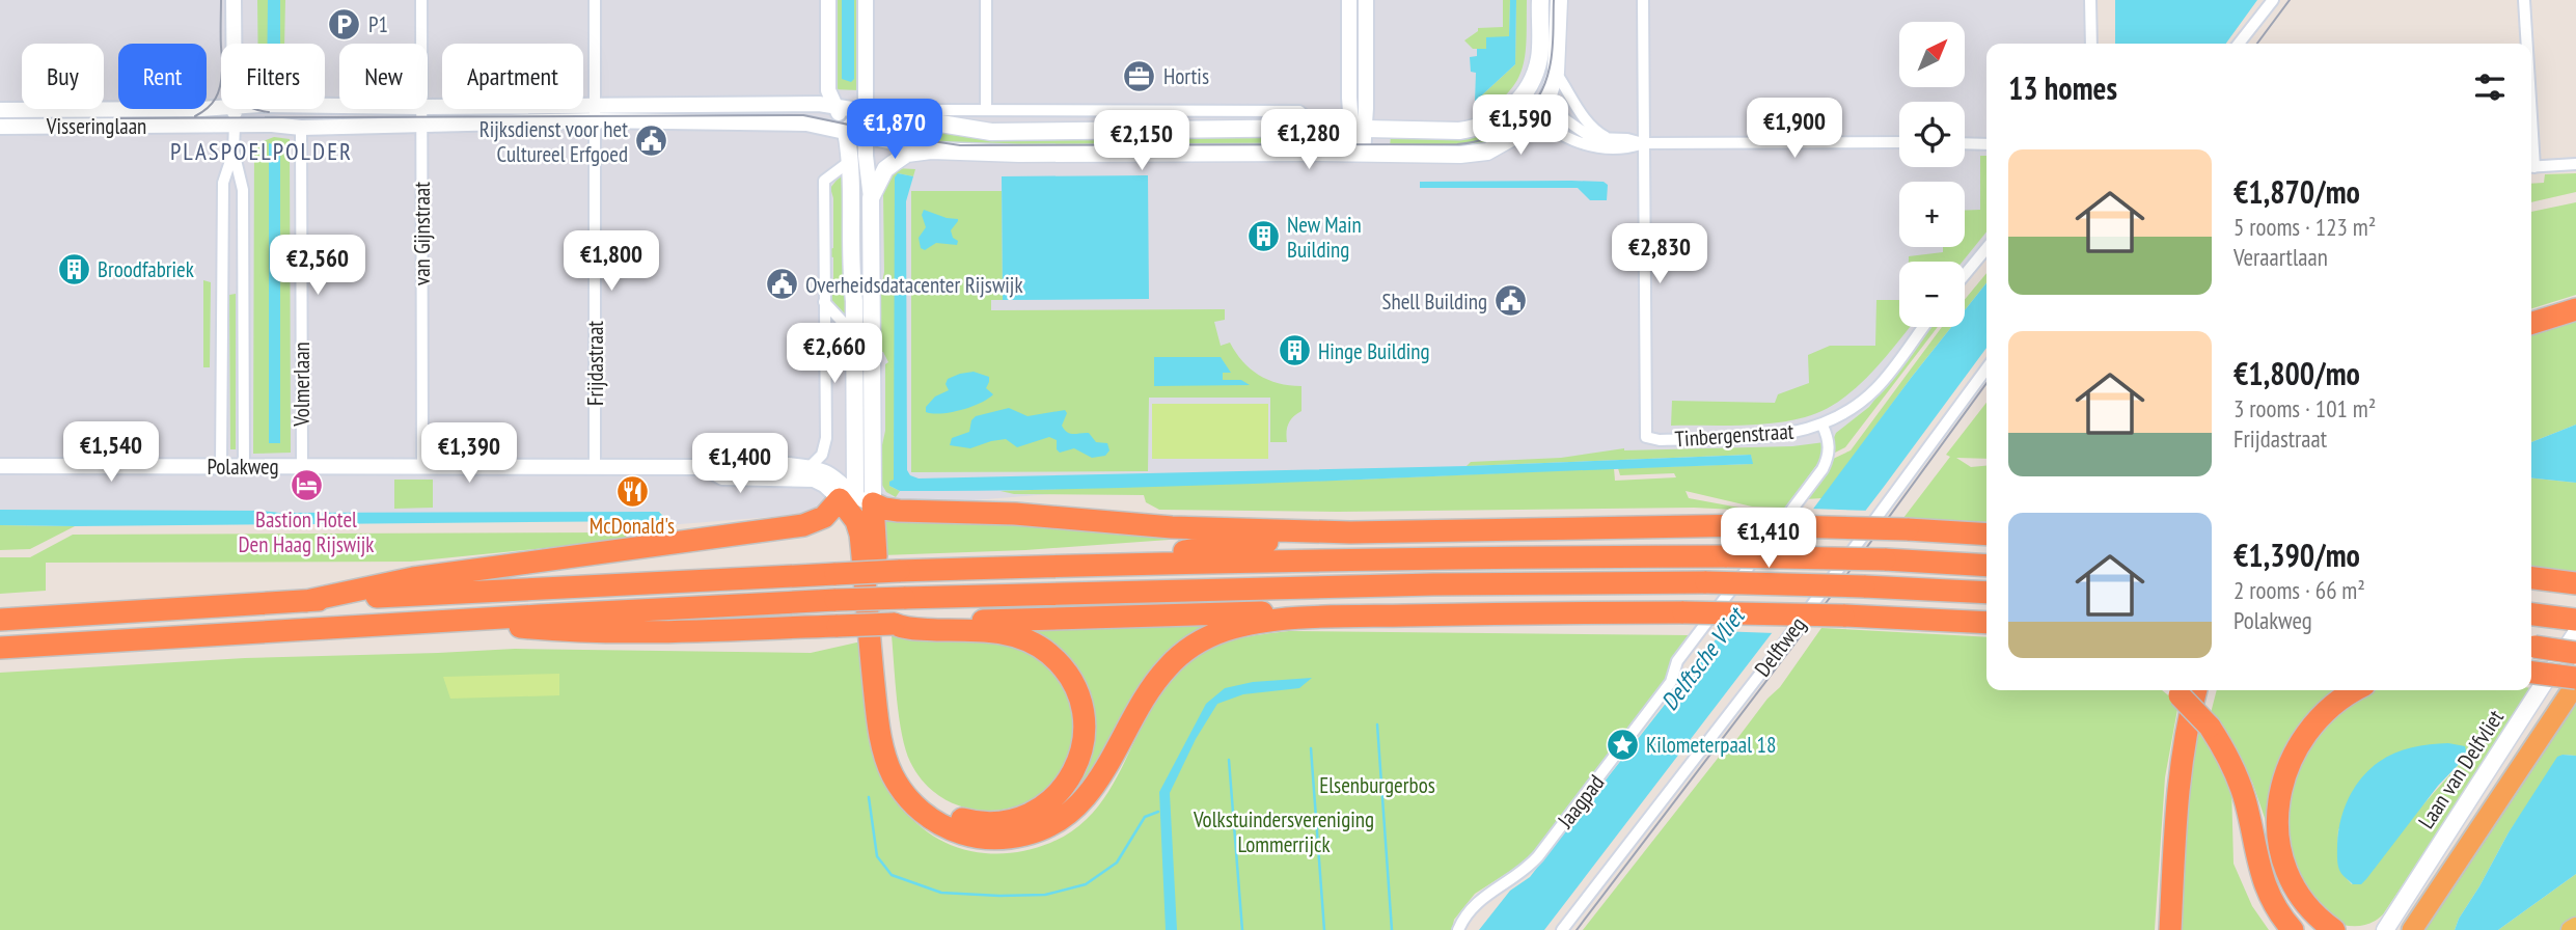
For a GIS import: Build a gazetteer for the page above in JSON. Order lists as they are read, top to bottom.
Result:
{
  "streets": {
    "main road": ["Laan van Delfvliet"],
    "street": [
      "Visseringlaan",
      "van Gijnstraat",
      "Frijdastraat",
      "Volmerlaan",
      "Tinbergenstraat",
      "Polakweg",
      "Delftweg",
      "Jaagpad"
    ]
  },
  "crossings": [
    ["Visseringlaan", "van Gijnstraat"],
    ["Visseringlaan", "Frijdastraat"],
    ["Visseringlaan", "Volmerlaan"],
    ["van Gijnstraat", "Polakweg"],
    ["Frijdastraat", "Polakweg"],
    ["Volmerlaan", "Polakweg"],
    ["Tinbergenstraat", "Jaagpad"]
  ],
  "districts": ["PLASPOELPOLDER"],
  "water": ["Delftsche Vliet"],
  "parks": ["Elsenburgerbos", "Volkstuindersvereniging Lommerrijck"],
  "places": {
    "parking": ["P1"],
    "office": ["Hortis"],
    "public building": ["Rijksdienst voor het Cultureel Erfgoed", "Overheidsdatacenter Rijswijk", "Shell Building"],
    "building": ["New Main Building", "Broodfabriek", "Hinge Building"],
    "hotel": ["Bastion Hotel Den Haag Rijswijk"],
    "restaurant": ["McDonald's"],
    "place": ["Kilometerpaal 18"]
  },
  "north": "top right",
  "page": {
    "map_buttons": ["+", "−"],
    "chip": [
      "Buy",
      "Rent",
      "Filters",
      "New",
      "Apartment"
    ],
    "heading": "13 homes",
    "price": [
      "€1,590",
      "€1,900",
      "€1,870",
      "€1,280",
      "€2,150",
      "€2,830",
      "€1,800",
      "€2,560",
      "€2,660",
      "€1,540",
      "€1,390",
      "€1,400",
      "€1,410"
    ],
    "list": [
      {
        "name": "€1,870/mo",
        "note": "5 rooms · 123 m² · Veraartlaan"
      },
      {
        "name": "€1,800/mo",
        "note": "3 rooms · 101 m² · Frijdastraat"
      },
      {
        "name": "€1,390/mo",
        "note": "2 rooms · 66 m² · Polakweg"
      }
    ]
  }
}
